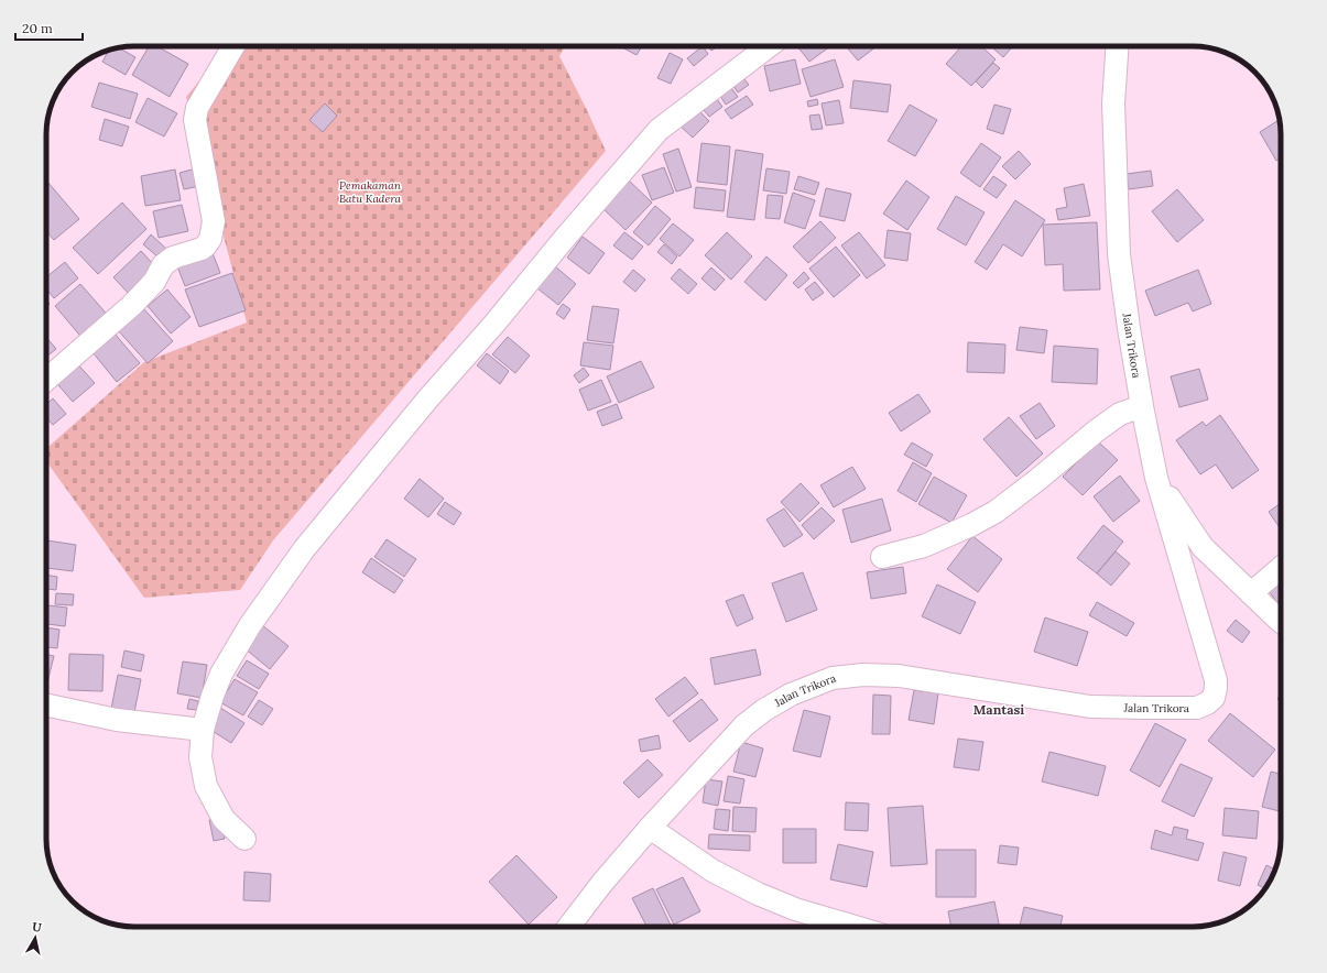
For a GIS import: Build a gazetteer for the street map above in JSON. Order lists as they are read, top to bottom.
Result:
{
  "streets": {
    "street": ["Jalan Trikora"]
  },
  "districts": ["Mantasi"],
  "parks": ["Pemakaman Batu Kadera"],
  "scale_bar": "20 m",
  "north": "top"
}
